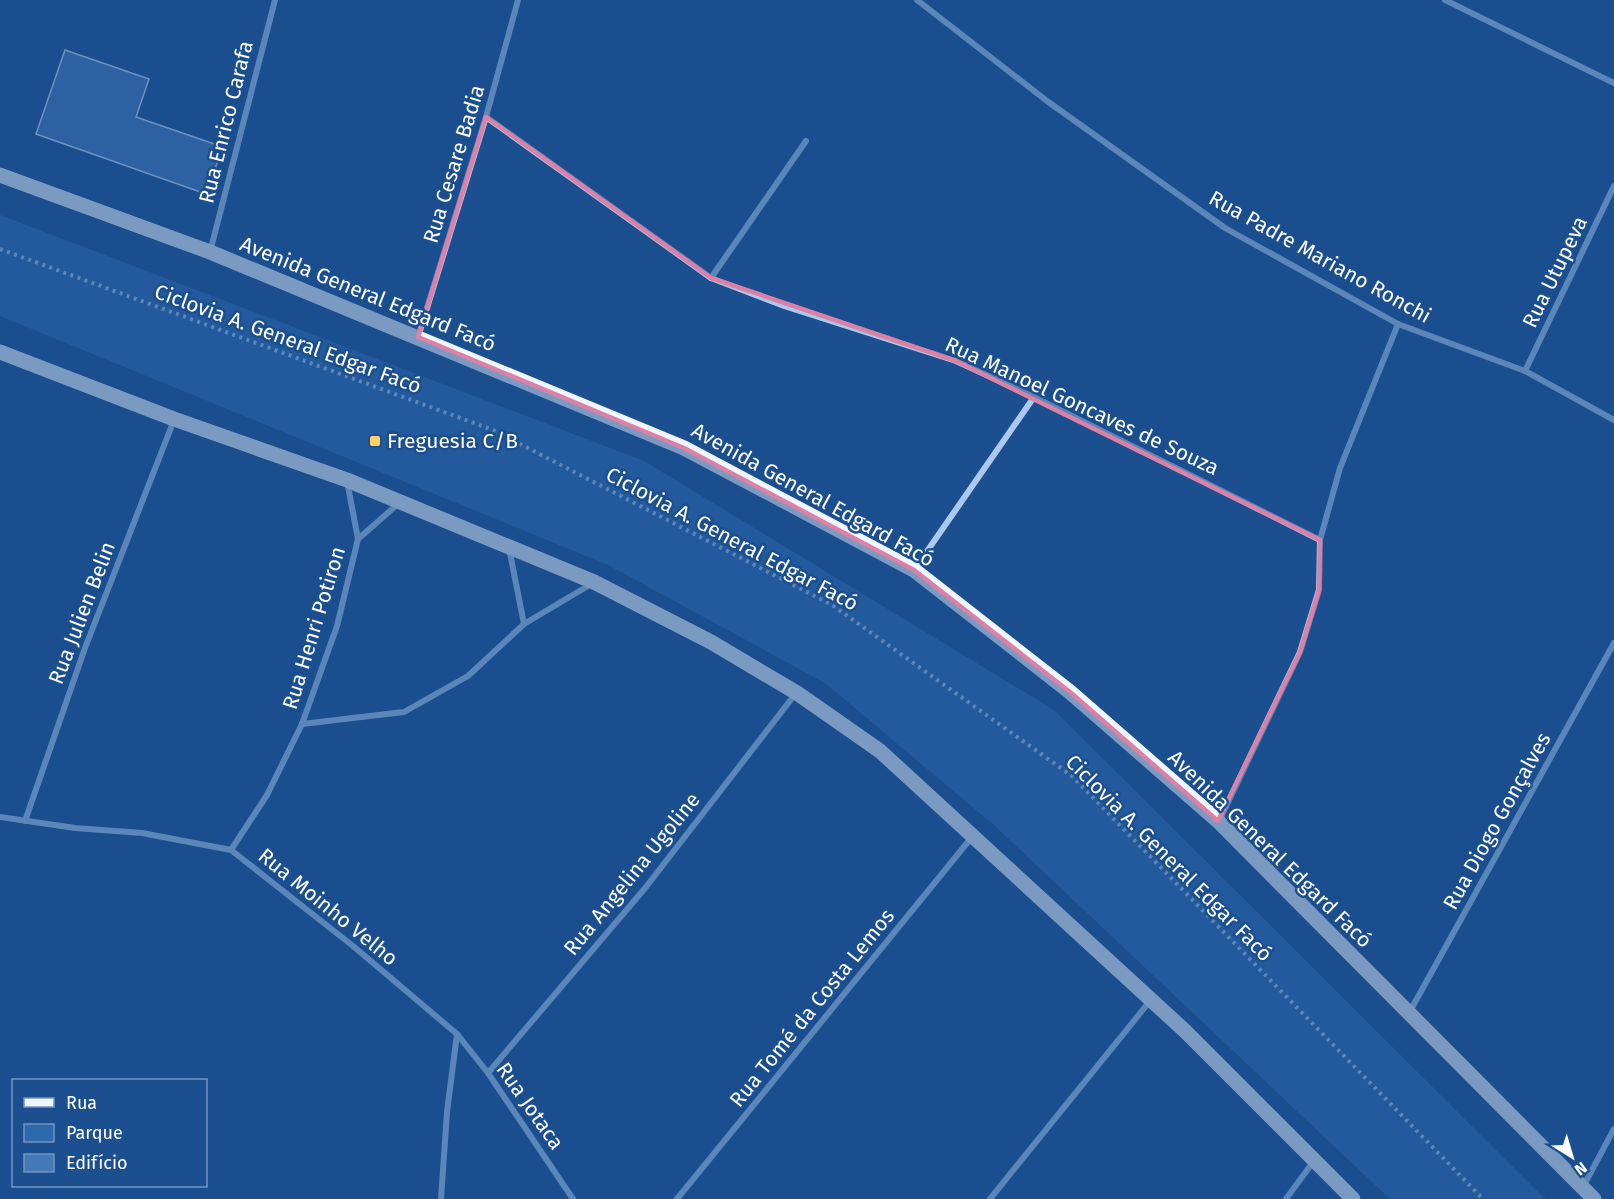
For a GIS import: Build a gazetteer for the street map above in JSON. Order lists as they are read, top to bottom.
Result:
{
  "streets": {
    "main road": ["Avenida General Edgard Facó"],
    "street": [
      "Rua Enrico Carafa",
      "Rua Cesare Badia",
      "Rua Padre Mariano Ronchi",
      "Rua Utupeva",
      "Rua Manoel Goncaves de Souza",
      "Rua Julien Belin",
      "Rua Henri Potiron",
      "Rua Diogo Gonçalves",
      "Rua Angelina Ugoline",
      "Rua Moinho Velho",
      "Rua Tomé da Costa Lemos",
      "Rua Jotaca"
    ],
    "path": ["Ciclovia A. General Edgar Facó"]
  },
  "crossings": [
    ["Rua Enrico Carafa", "Avenida General Edgard Facó"],
    ["Rua Cesare Badia", "Avenida General Edgard Facó"],
    ["Rua Cesare Badia", "Rua Manoel Goncaves de Souza"],
    ["Rua Padre Mariano Ronchi", "Rua Utupeva"],
    ["Avenida General Edgard Facó", "Rua Diogo Gonçalves"],
    ["Rua Julien Belin", "Rua Moinho Velho"],
    ["Rua Henri Potiron", "Rua Moinho Velho"],
    ["Rua Angelina Ugoline", "Rua Jotaca"],
    ["Rua Moinho Velho", "Rua Jotaca"]
  ],
  "places": {
    "transit": ["Freguesia C/B"]
  },
  "legend": ["Rua", "Parque", "Edifício"],
  "north": "bottom right"
}
